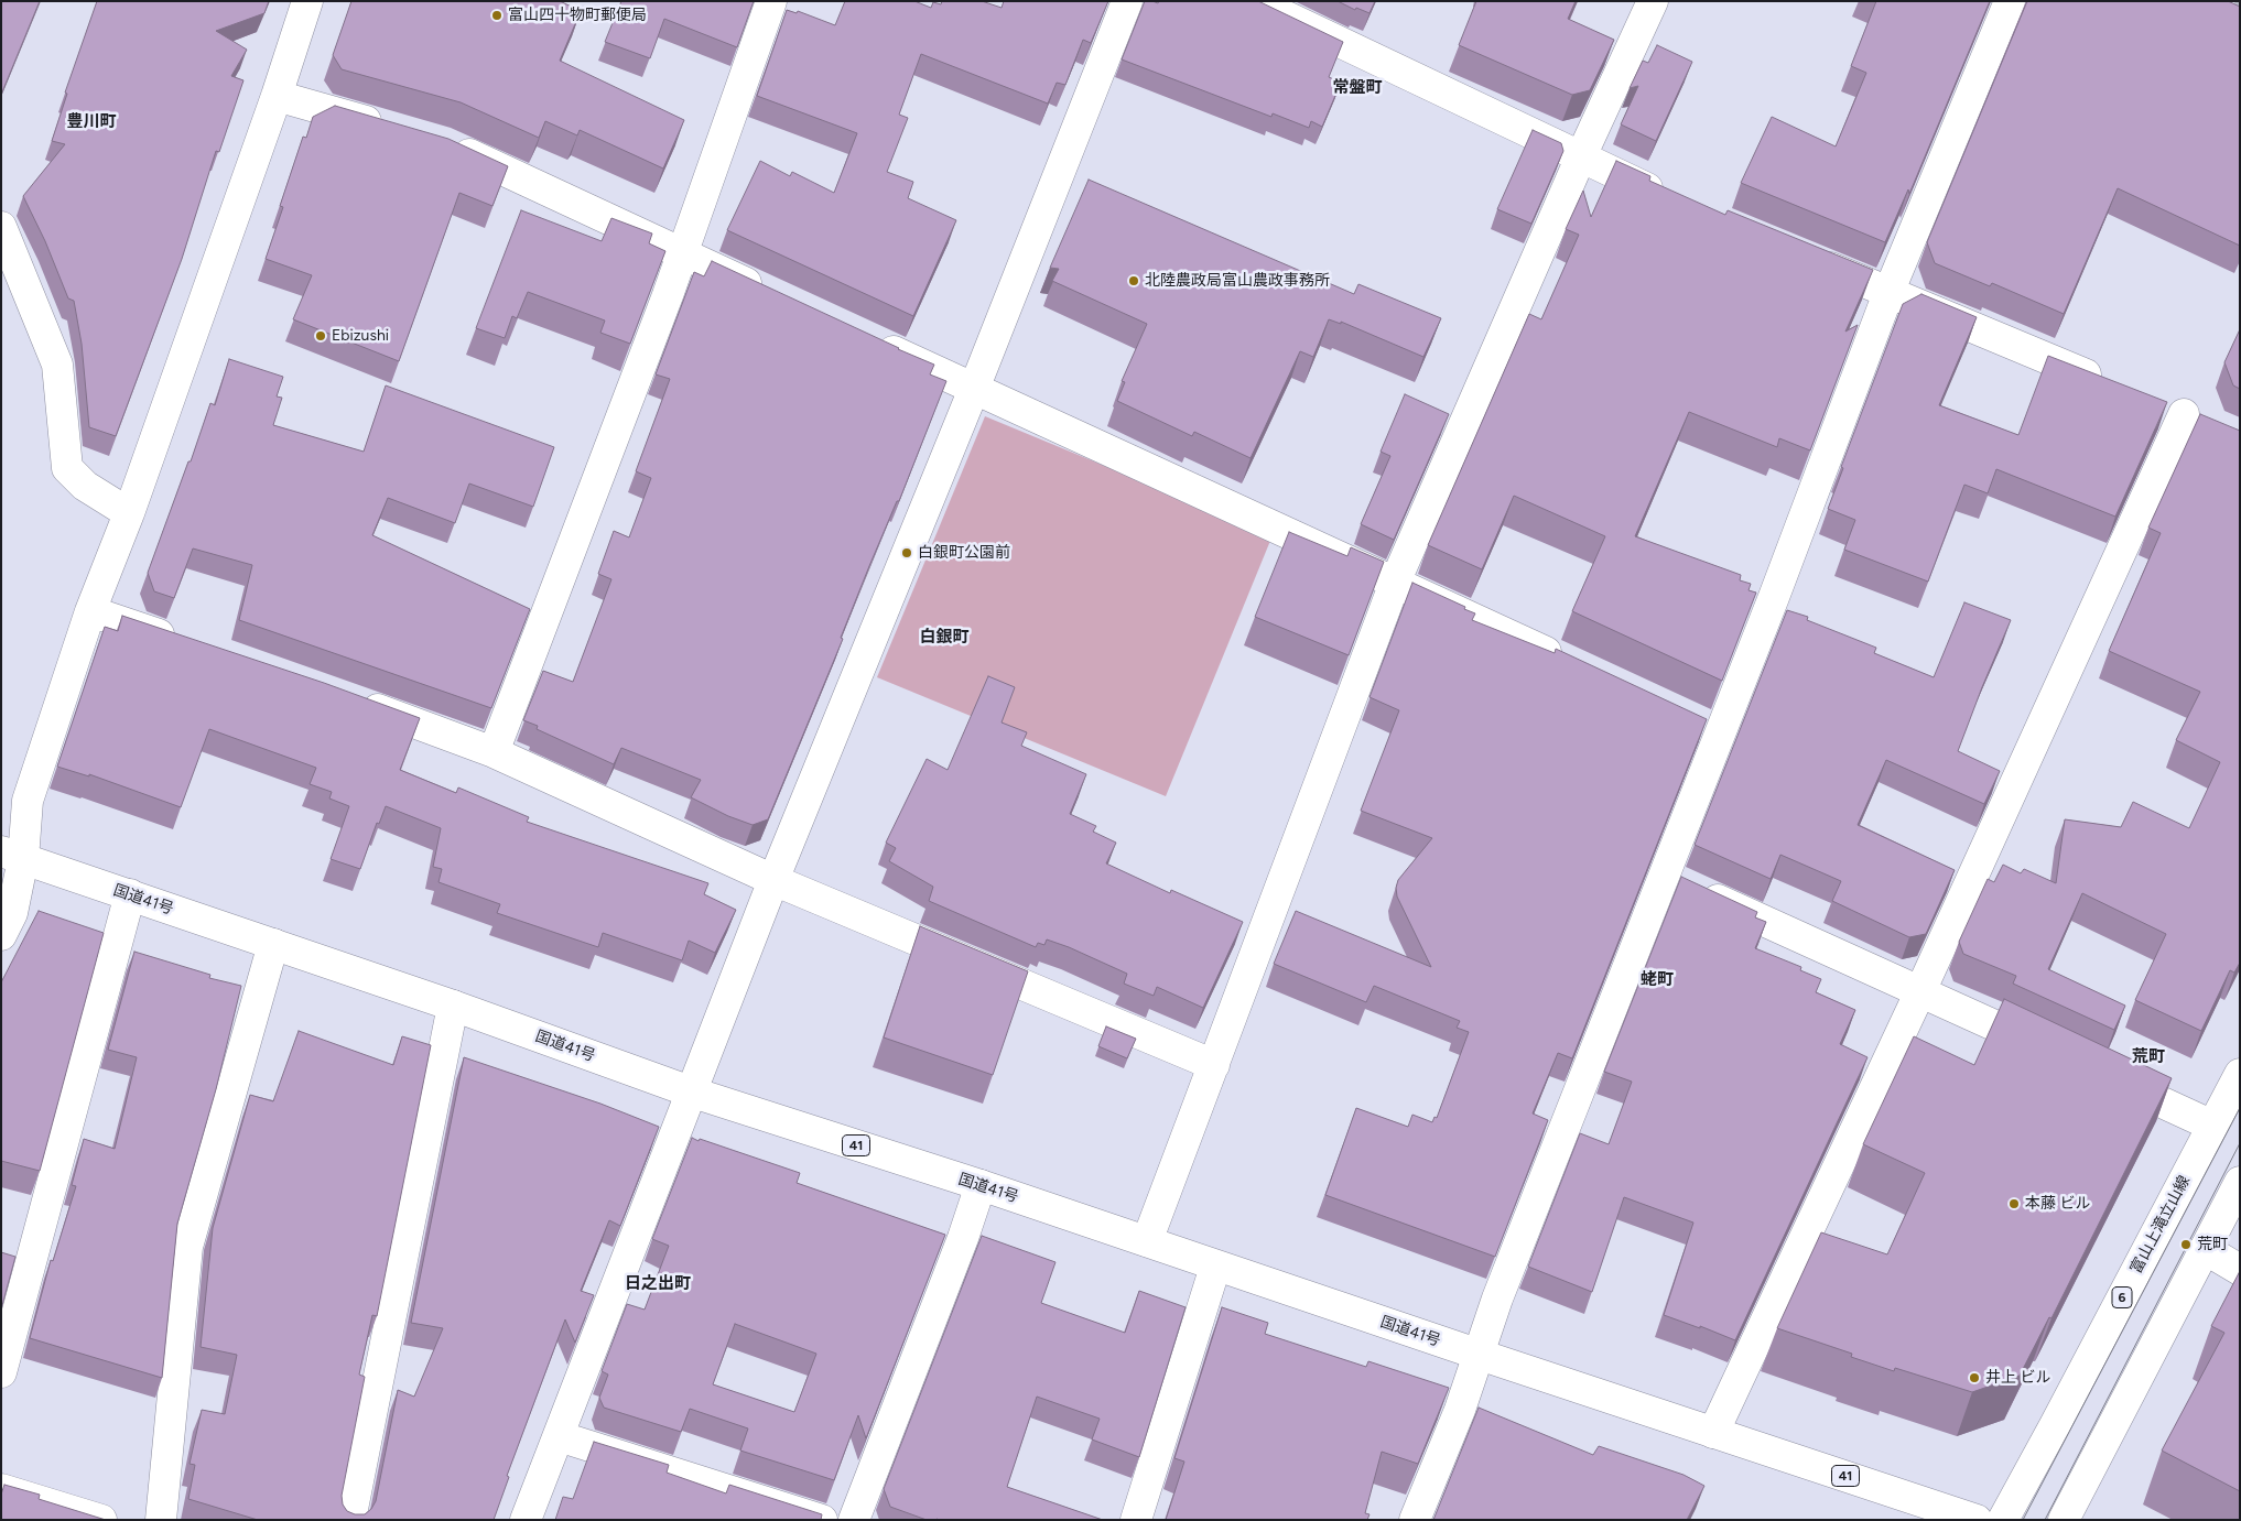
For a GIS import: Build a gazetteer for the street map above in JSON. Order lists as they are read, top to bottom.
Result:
{
  "streets": {
    "main road": [
      "国道41号",
      "41",
      "富山上滝立山線",
      "6"
    ]
  },
  "districts": [
    "常盤町",
    "豊川町",
    "白銀町",
    "蛯町",
    "荒町",
    "日之出町"
  ],
  "places": [
    "富山四十物町郵便局",
    "北陸農政局富山農政事務所",
    "Ebizushi",
    "白銀町公園前",
    "本藤 ビル",
    "荒町",
    "井上 ビル"
  ]
}
